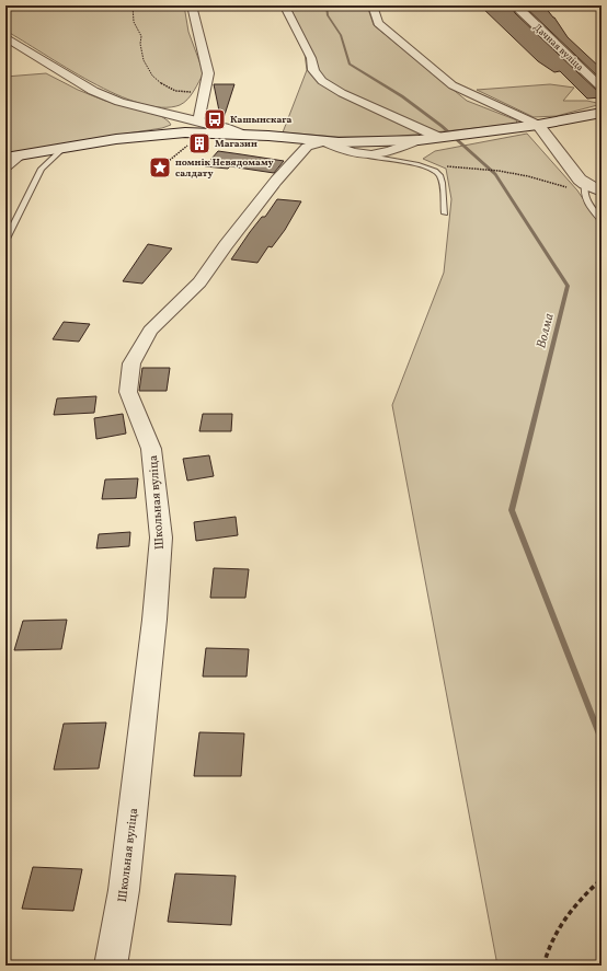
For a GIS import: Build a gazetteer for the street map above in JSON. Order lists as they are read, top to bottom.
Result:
{
  "streets": {
    "street": ["Дачная вуліца", "Школьная вуліца"]
  },
  "water": ["Волма"],
  "places": {
    "bus stop": ["Кашынскага"],
    "building": ["Магазин"],
    "place": ["помнік Невядомаму салдату"]
  }
}
